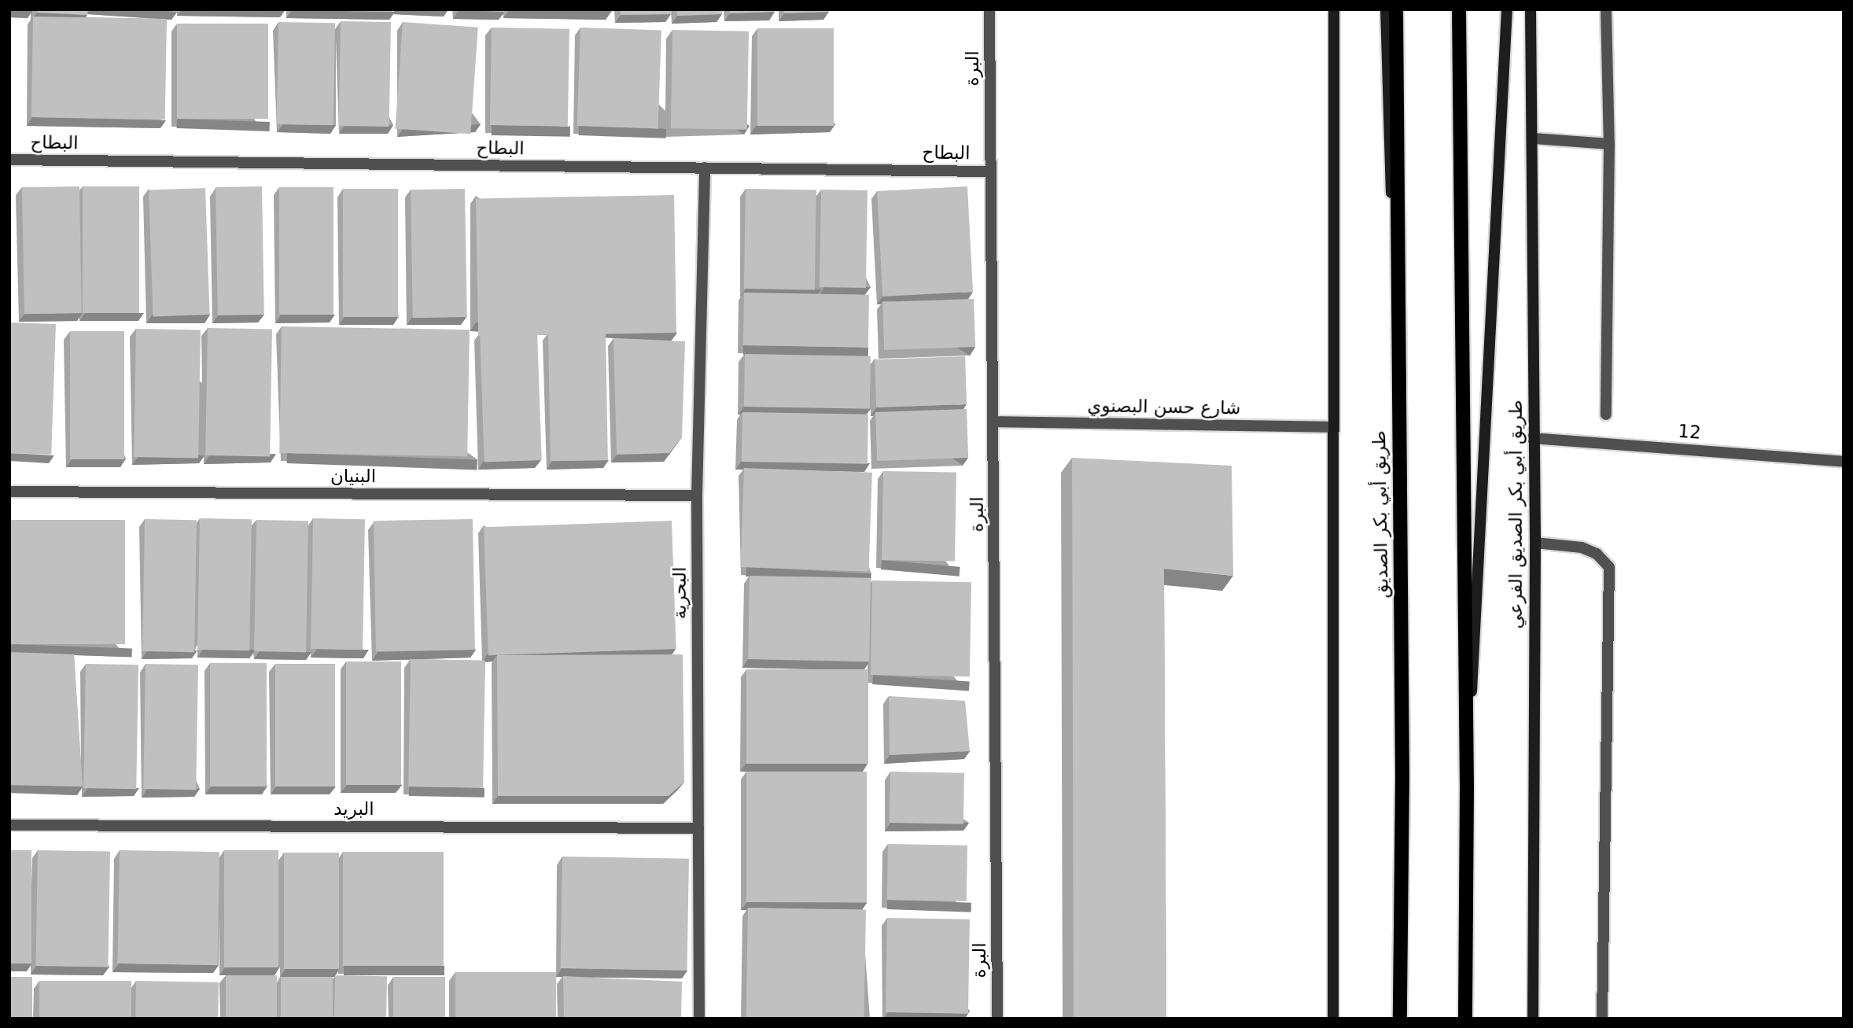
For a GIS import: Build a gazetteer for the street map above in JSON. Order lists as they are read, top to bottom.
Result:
{
  "streets": {
    "main road": ["طريق أبي بكر الصديق", "طريق أبي بكر الصديق الفرعي"],
    "street": [
      "البرة",
      "البطاح",
      "شارع حسن البصنوي",
      "12",
      "البنيان",
      "البحرية",
      "البريد"
    ]
  },
  "crossings": [
    ["البرة", "البطاح"],
    ["البرة", "شارع حسن البصنوي"],
    ["البطاح", "البحرية"],
    ["12", "طريق أبي بكر الصديق الفرعي"],
    ["البنيان", "البحرية"],
    ["البحرية", "البريد"]
  ]
}
